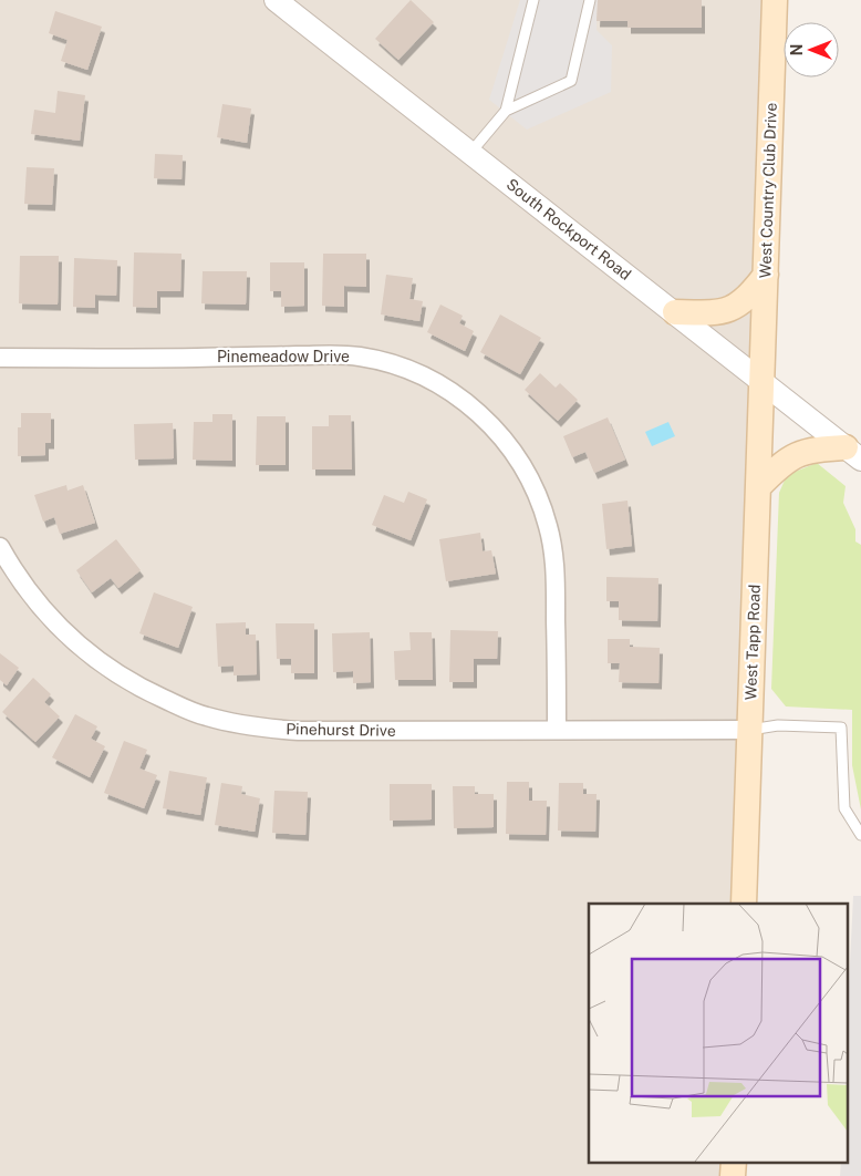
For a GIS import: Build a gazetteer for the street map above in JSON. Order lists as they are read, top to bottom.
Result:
{
  "streets": {
    "main road": ["West Country Club Drive", "West Tapp Road"],
    "street": ["South Rockport Road", "Pinemeadow Drive", "Pinehurst Drive"]
  },
  "crossings": [
    ["West Country Club Drive", "South Rockport Road"],
    ["West Country Club Drive", "West Tapp Road"],
    ["South Rockport Road", "West Tapp Road"],
    ["Pinemeadow Drive", "Pinehurst Drive"],
    ["West Tapp Road", "Pinehurst Drive"]
  ],
  "north": "left"
}
